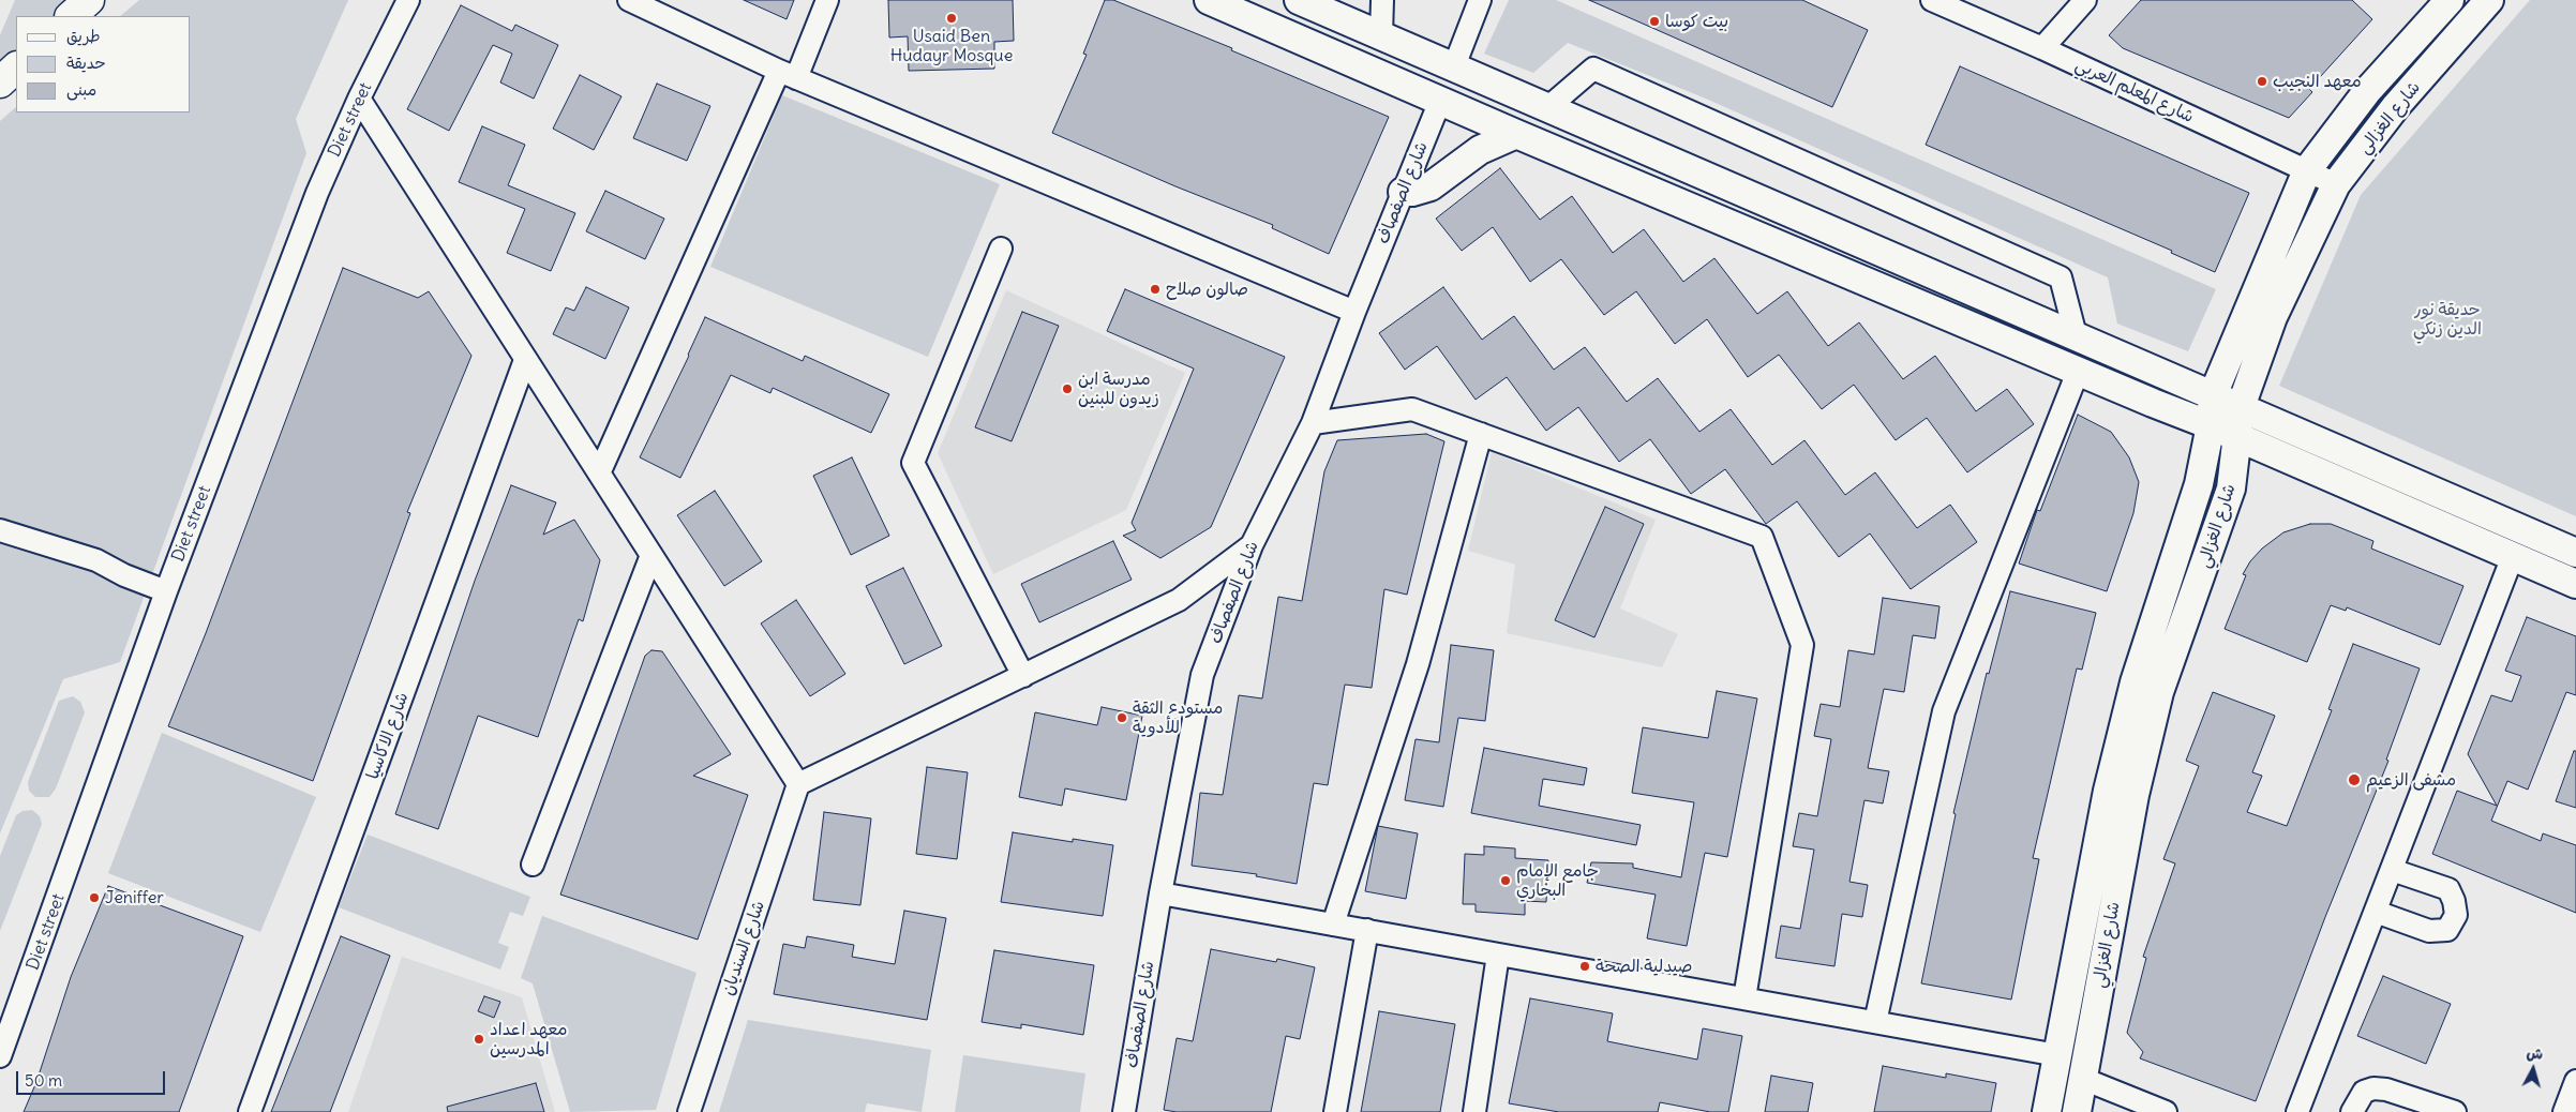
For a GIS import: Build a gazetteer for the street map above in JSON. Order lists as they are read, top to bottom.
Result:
{
  "streets": {
    "main road": ["شارع الغزالي"],
    "street": [
      "شارع المعلم العربي",
      "Diet street",
      "شارع الصفصاف",
      "شارع الاكاسيا",
      "شارع السنديان"
    ]
  },
  "crossings": [
    ["شارع المعلم العربي", "شارع الغزالي"]
  ],
  "parks": ["حديقة نور الدين زنكي"],
  "places": [
    "Usaid Ben Hudayr Mosque",
    "بيت كوسا",
    "معهد النجيب",
    "صالون صلاح",
    "مدرسة ابن زيدون للبنين",
    "مستودع الثقة للأدوية",
    "مشفى الزعيم",
    "جامع الإمام البخاري",
    "Jeniffer",
    "صيدلية الصحة",
    "معهد اعداد المدرسين"
  ],
  "legend": ["طريق", "حديقة", "مبنى"],
  "scale_bar": "50 m",
  "north": "top"
}
